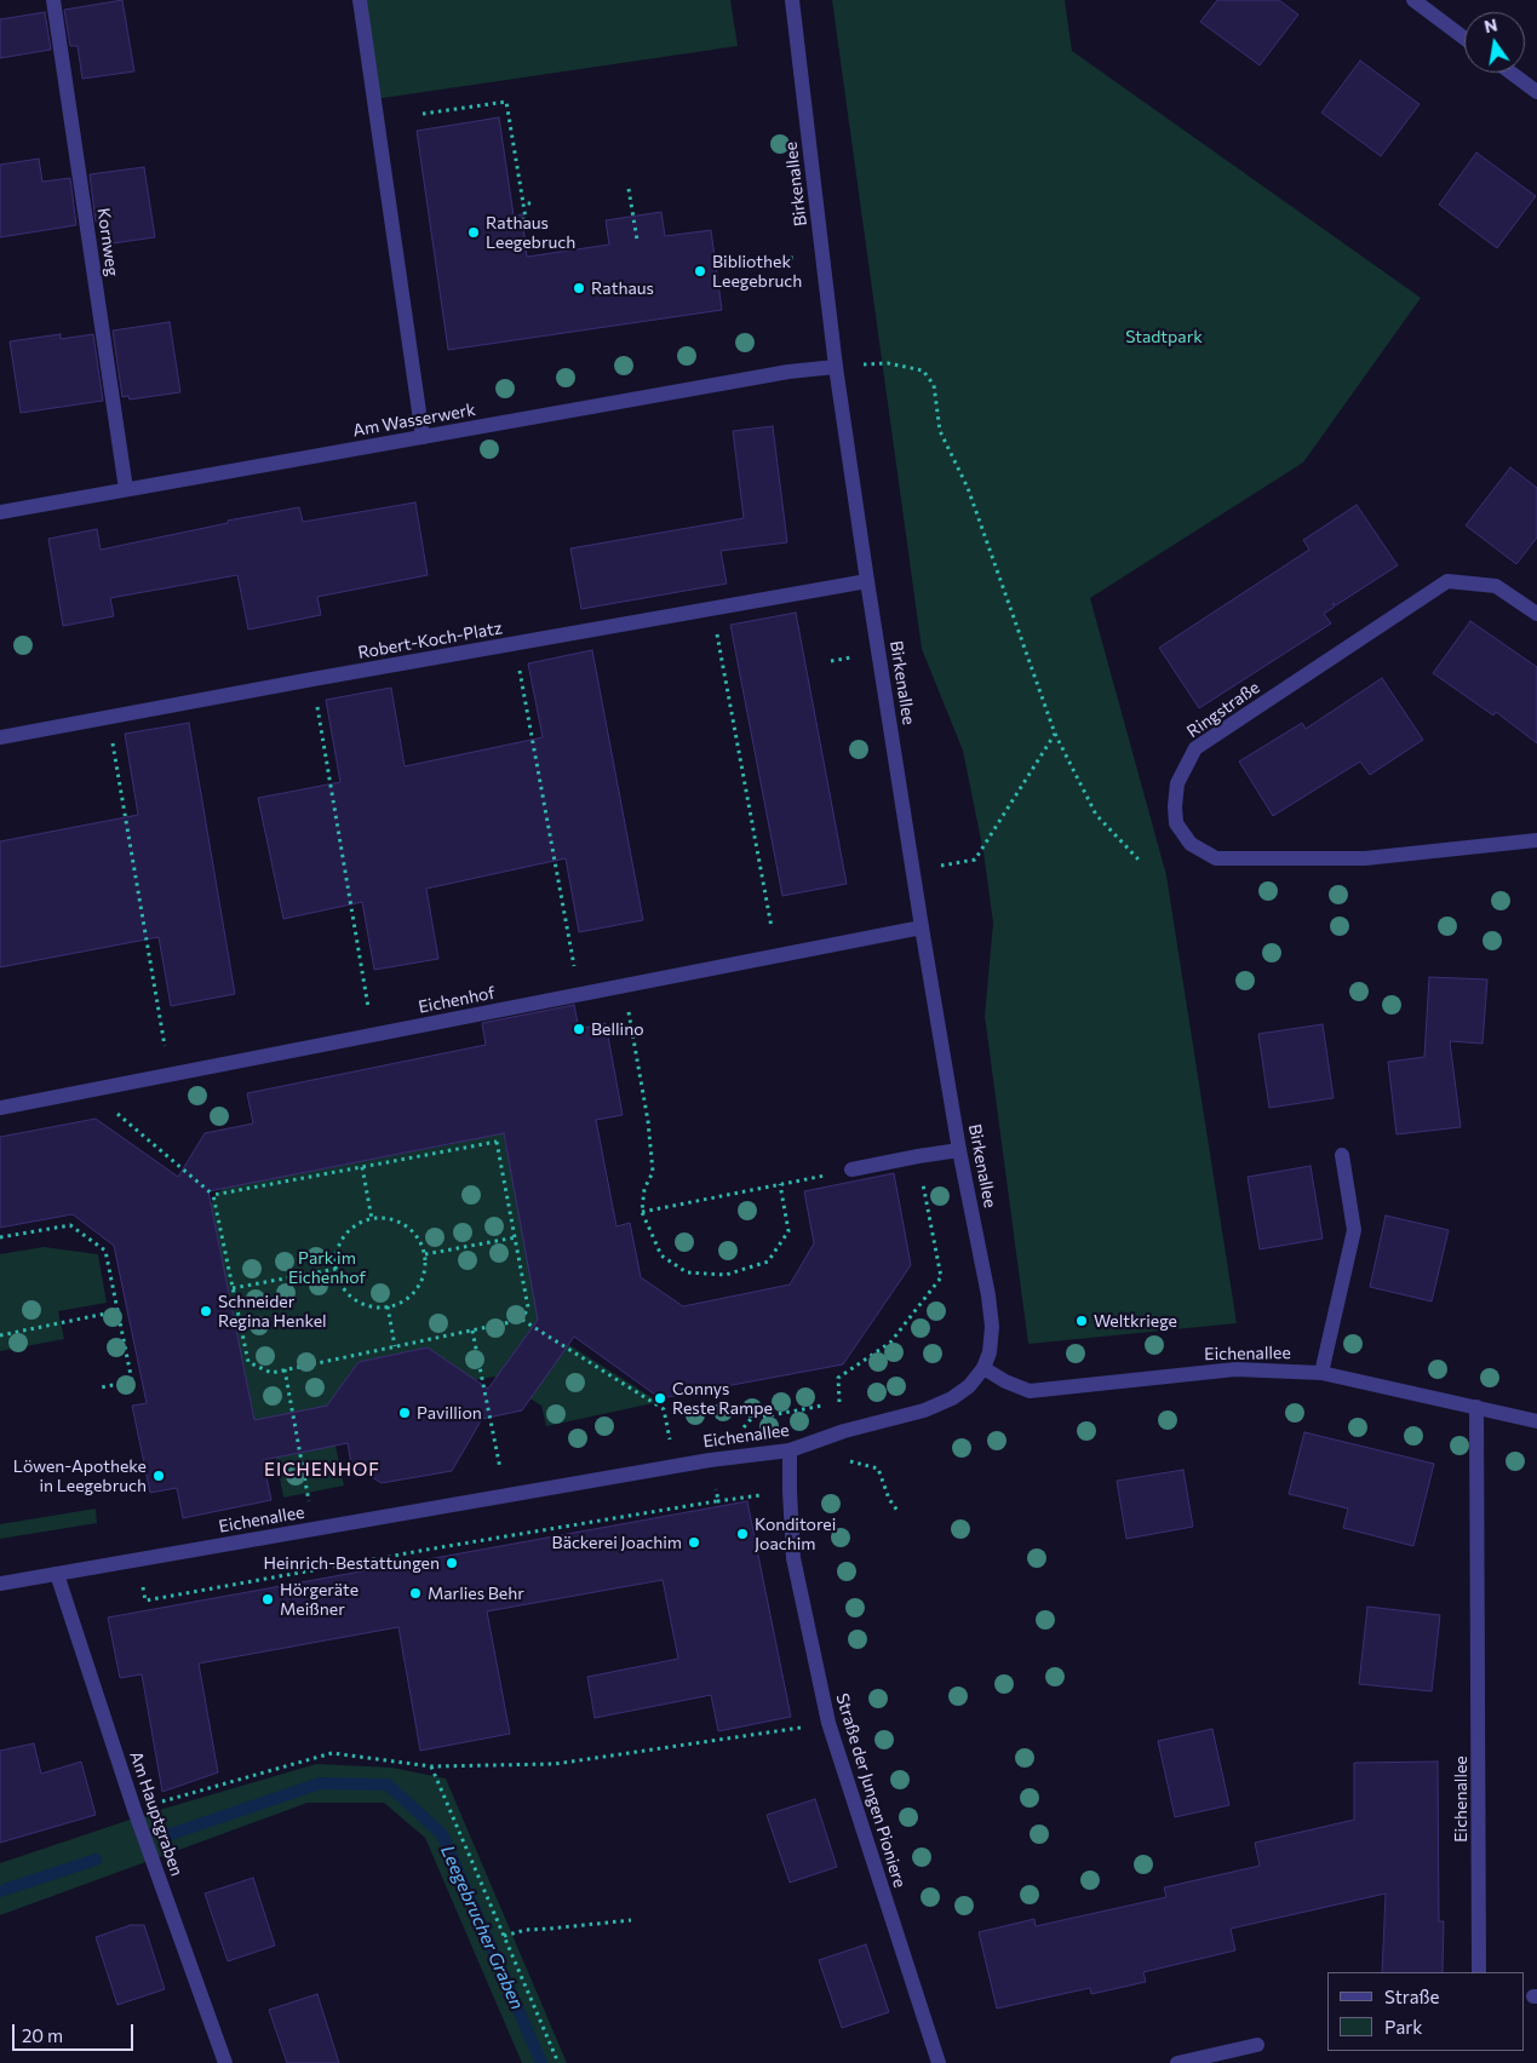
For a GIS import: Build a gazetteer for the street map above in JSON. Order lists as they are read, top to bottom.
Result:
{
  "streets": {
    "street": [
      "Birkenallee",
      "Kornweg",
      "Am Wasserwerk",
      "Robert-Koch-Platz",
      "Ringstraße",
      "Eichenhof",
      "Eichenallee",
      "Straße der Jungen Pioniere",
      "Am Hauptgraben"
    ]
  },
  "crossings": [
    ["Birkenallee", "Am Wasserwerk"],
    ["Birkenallee", "Robert-Koch-Platz"],
    ["Birkenallee", "Eichenhof"],
    ["Birkenallee", "Eichenallee"],
    ["Kornweg", "Am Wasserwerk"],
    ["Eichenallee", "Straße der Jungen Pioniere"],
    ["Eichenallee", "Am Hauptgraben"]
  ],
  "districts": ["EICHENHOF"],
  "water": ["Leegebrucher Graben"],
  "parks": ["Stadtpark", "Park im Eichenhof"],
  "places": [
    "Rathaus Leegebruch",
    "Bibliothek Leegebruch",
    "Rathaus",
    "Bellino",
    "Schneider Regina Henkel",
    "Weltkriege",
    "Connys Reste Rampe",
    "Pavillion",
    "Löwen-Apotheke in Leegebruch",
    "Konditorei Joachim",
    "Bäckerei Joachim",
    "Heinrich-Bestattungen",
    "Marlies Behr",
    "Hörgeräte Meißner"
  ],
  "legend": ["Straße", "Park"],
  "scale_bar": "20 m",
  "north": "top"
}
